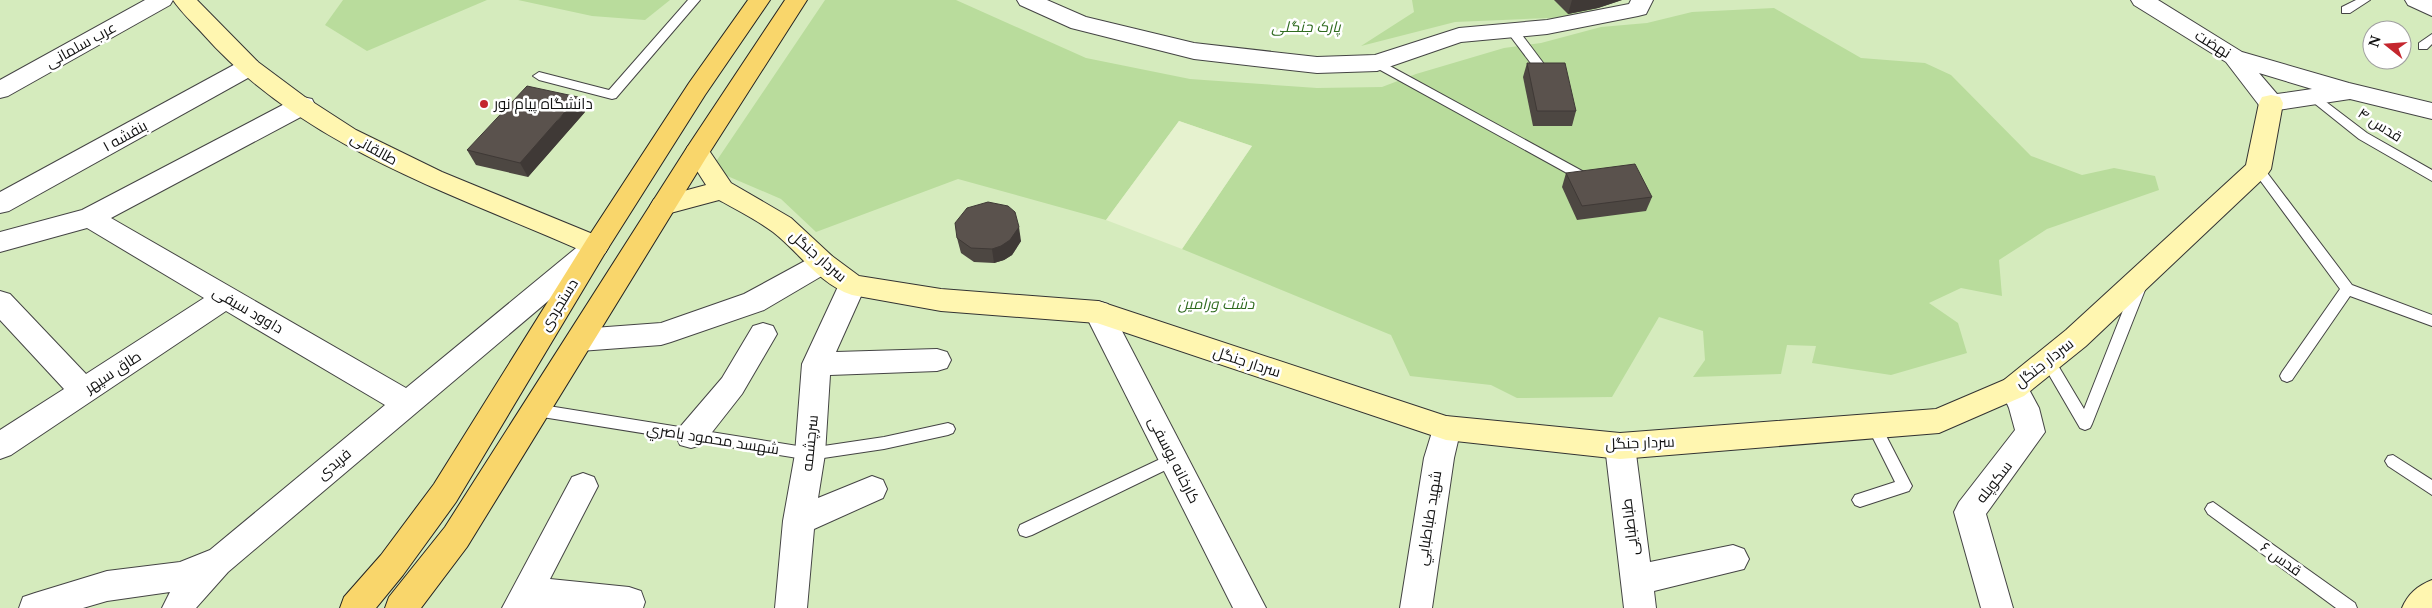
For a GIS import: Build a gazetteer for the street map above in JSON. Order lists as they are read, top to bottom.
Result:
{
  "streets": {
    "main road": ["دستجردی"],
    "street": [
      "نهضت",
      "عرب سلمانی",
      "بنفشه ۱",
      "طالقانی",
      "سردار جنگل",
      "داوود سیفی",
      "طاق سپهر",
      "سرچشمه",
      "کارخانه یوسفی",
      "فریدی",
      "سکوپله",
      "شهيد طباطبايي",
      "طباطبایی"
    ],
    "lane": ["قدس ۴", "شهسد محمود باصري", "قدس ۶"]
  },
  "crossings": [
    ["بنفشه ۱", "طالقانی"],
    ["طالقانی", "دستجردی"],
    ["طالقانی", "فریدی"],
    ["سردار جنگل", "سرچشمه"],
    ["سردار جنگل", "کارخانه یوسفی"],
    ["سردار جنگل", "سکوپله"],
    ["سردار جنگل", "شهيد طباطبايي"],
    ["سردار جنگل", "طباطبایی"],
    ["دستجردی", "فریدی"],
    ["داوود سیفی", "طاق سپهر"],
    ["داوود سیفی", "فریدی"],
    ["شهسد محمود باصري", "سرچشمه"]
  ],
  "parks": ["پارک جنگلی", "دشت ورامین"],
  "places": ["دانشگاه پیام نور"],
  "north": "left"
}
